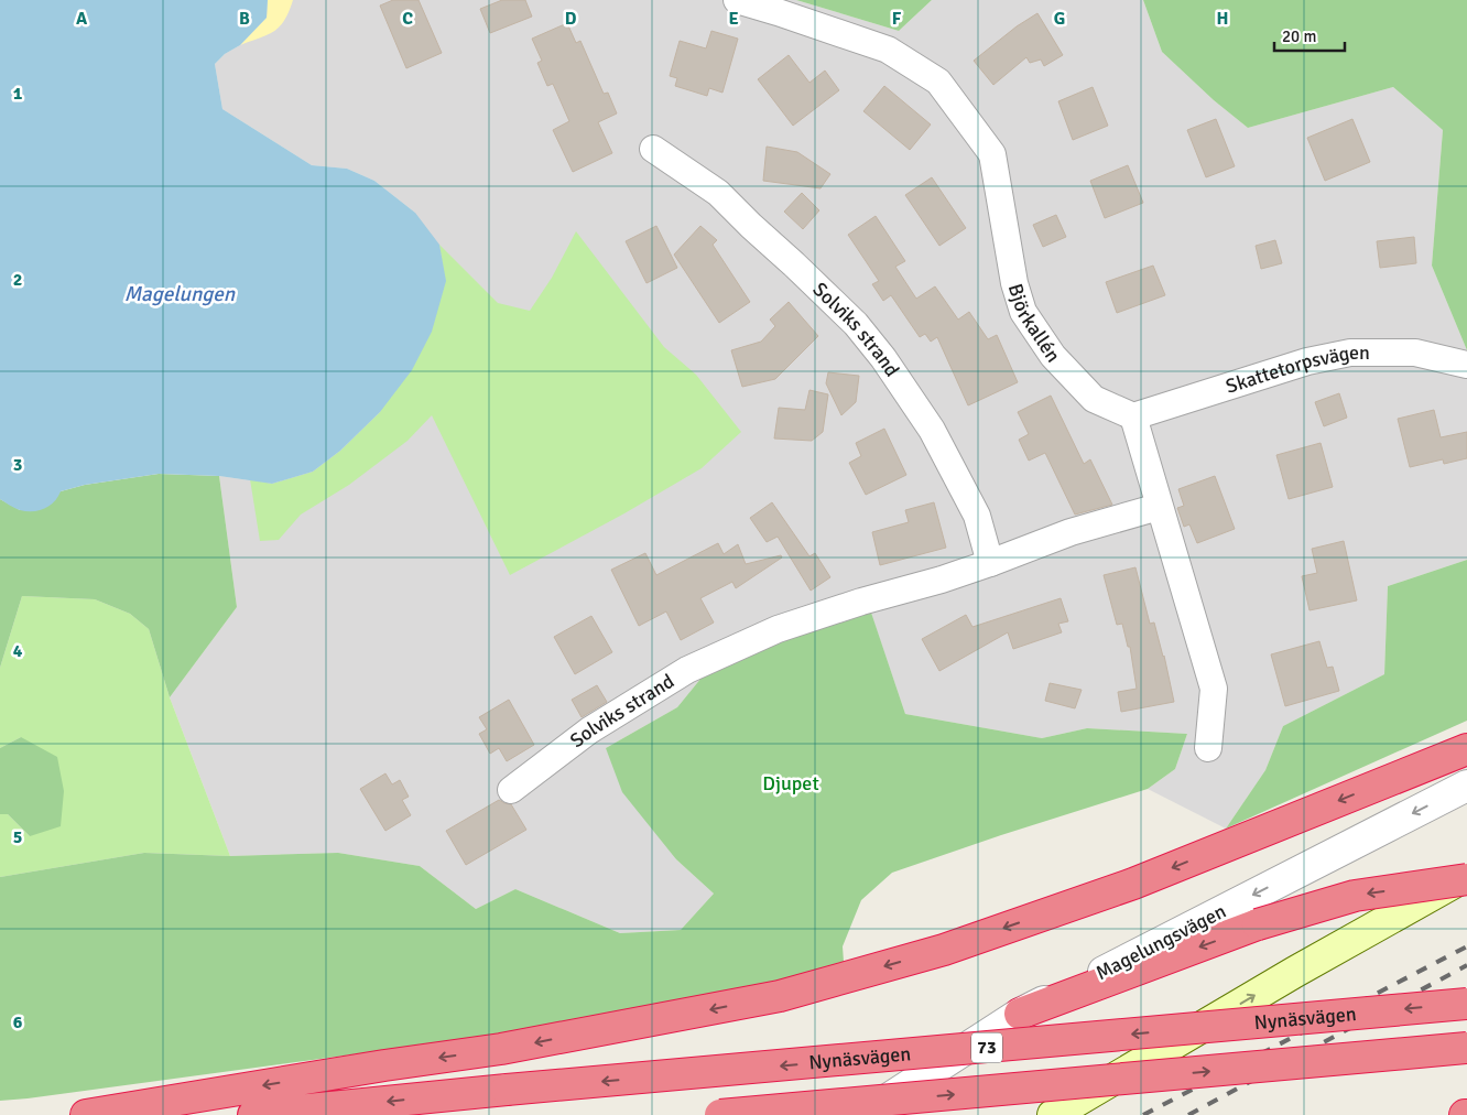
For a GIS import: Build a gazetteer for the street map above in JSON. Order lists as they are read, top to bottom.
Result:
{
  "streets": {
    "highway": ["Nynäsvägen", "73"],
    "street": [
      "Björkallén",
      "Solviks strand",
      "Skattetorpsvägen",
      "Magelungsvägen"
    ]
  },
  "crossings": [
    ["Björkallén", "Skattetorpsvägen"]
  ],
  "one_way": ["Magelungsvägen"],
  "water": ["Magelungen"],
  "parks": ["Djupet"],
  "scale_bar": "20 m",
  "grid": {
    "columns": [
      "A",
      "B",
      "C",
      "D",
      "E",
      "F",
      "G",
      "H"
    ],
    "rows": [
      "1",
      "2",
      "3",
      "4",
      "5",
      "6"
    ]
  }
}
